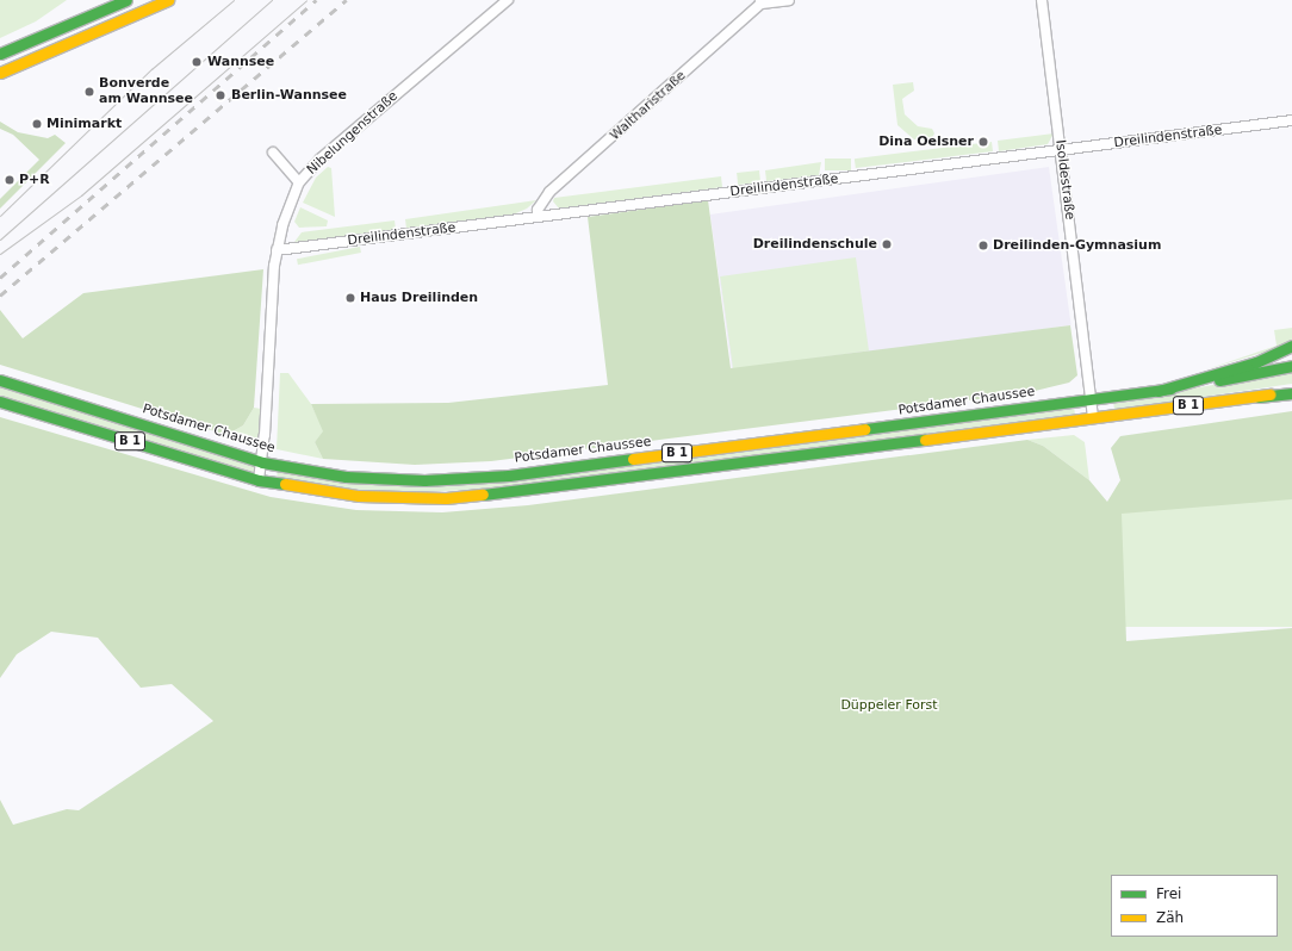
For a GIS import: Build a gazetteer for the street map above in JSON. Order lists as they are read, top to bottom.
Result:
{
  "streets": {
    "main road": ["Potsdamer Chaussee", "B 1"],
    "street": [
      "Waltharistraße",
      "Nibelungenstraße",
      "Dreilindenstraße",
      "Isoldestraße"
    ]
  },
  "crossings": [
    ["Waltharistraße", "Dreilindenstraße"],
    ["Nibelungenstraße", "Dreilindenstraße"],
    ["Nibelungenstraße", "Potsdamer Chaussee"],
    ["Nibelungenstraße", "B 1"],
    ["Dreilindenstraße", "Isoldestraße"],
    ["Isoldestraße", "Potsdamer Chaussee"],
    ["Isoldestraße", "B 1"]
  ],
  "parks": ["Düppeler Forst"],
  "places": [
    "Wannsee",
    "Bonverde am Wannsee",
    "Berlin-Wannsee",
    "Minimarkt",
    "Dina Oelsner",
    "P+R",
    "Dreilindenschule",
    "Dreilinden-Gymnasium",
    "Haus Dreilinden"
  ],
  "legend": ["Frei", "Zäh"]
}
